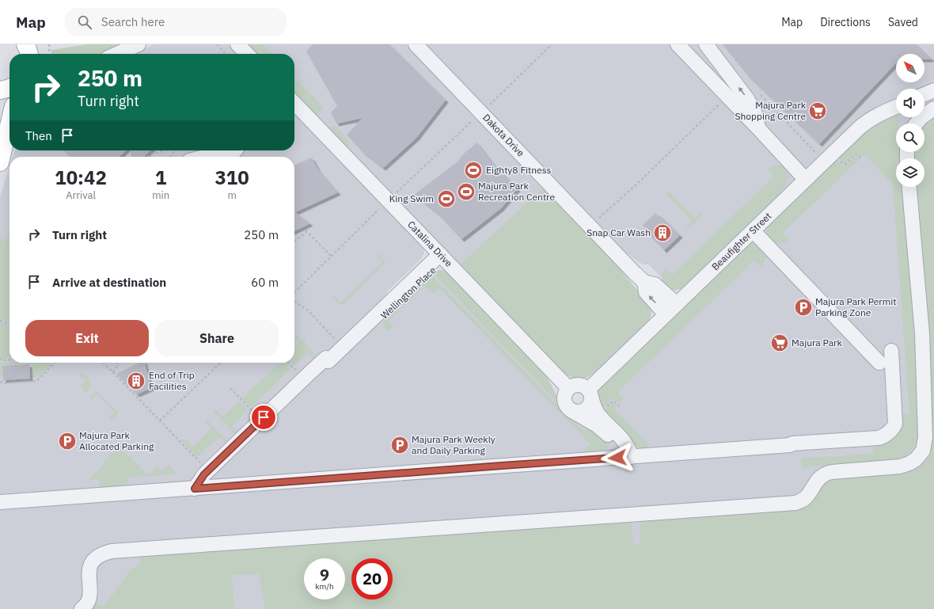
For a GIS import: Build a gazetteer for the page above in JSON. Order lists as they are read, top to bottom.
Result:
{
  "streets": {
    "street": [
      "Dakota Drive",
      "Beaufighter Street",
      "Catalina Drive",
      "Wellington Place"
    ]
  },
  "crossings": [
    ["Dakota Drive", "Beaufighter Street"],
    ["Beaufighter Street", "Catalina Drive"],
    ["Catalina Drive", "Wellington Place"]
  ],
  "places": {
    "supermarket": ["Majura Park Shopping Centre", "Majura Park"],
    "sports": ["Eighty8 Fitness", "Majura Park Recreation Centre", "King Swim"],
    "building": ["Snap Car Wash", "End of Trip Facilities"],
    "parking": ["Majura Park Permit Parking Zone", "Majura Park Allocated Parking", "Majura Park Weekly and Daily Parking"]
  },
  "north": "top left",
  "page": {
    "header": "Map",
    "search": "Search here",
    "nav": ["Map", "Directions", "Saved"],
    "turn": ["250 m", "Turn right"],
    "then": "Then",
    "eta": [
      "10:42",
      "Arrival",
      "1",
      "min",
      "310",
      "m"
    ],
    "list": [
      {
        "name": "Turn right",
        "value": "250 m"
      },
      {
        "name": "Arrive at destination",
        "value": "60 m"
      }
    ],
    "buttons": ["Exit", "Share"],
    "speed": "9 km/h",
    "limit": "20"
  }
}
